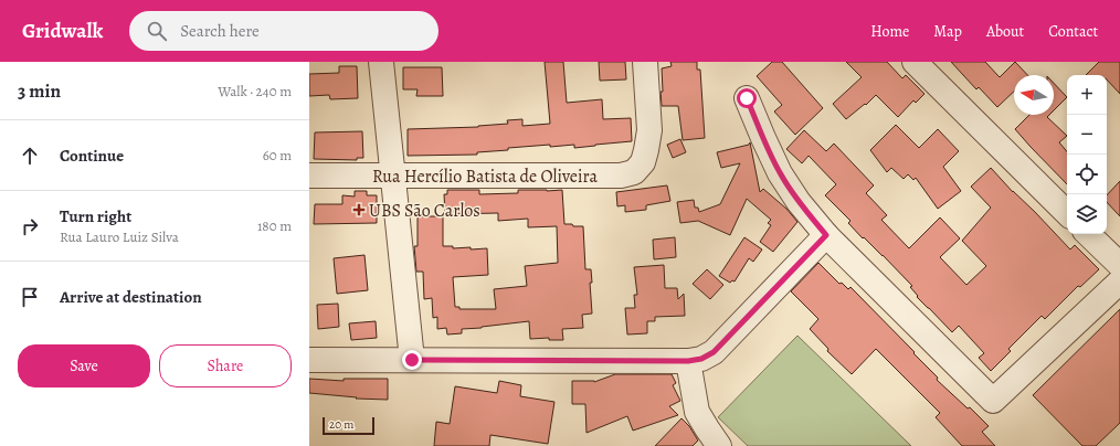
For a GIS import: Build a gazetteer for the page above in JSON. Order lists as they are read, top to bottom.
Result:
{
  "streets": {
    "street": ["Rua Hercílio Batista de Oliveira"]
  },
  "places": {
    "health": ["UBS São Carlos"]
  },
  "scale_bar": "20 m",
  "north": "left",
  "page": {
    "header": "Gridwalk",
    "search": "Search here",
    "nav": [
      "Home",
      "Map",
      "About",
      "Contact"
    ],
    "heading": ["3 min", "Walk · 240 m"],
    "map_buttons": ["+", "−"],
    "list": [
      ["Continue", "60 m"],
      ["Turn right", "Rua Lauro Luiz Silva", "180 m"],
      "Arrive at destination"
    ],
    "buttons": ["Save", "Share"],
    "scale": "20 m"
  }
}
